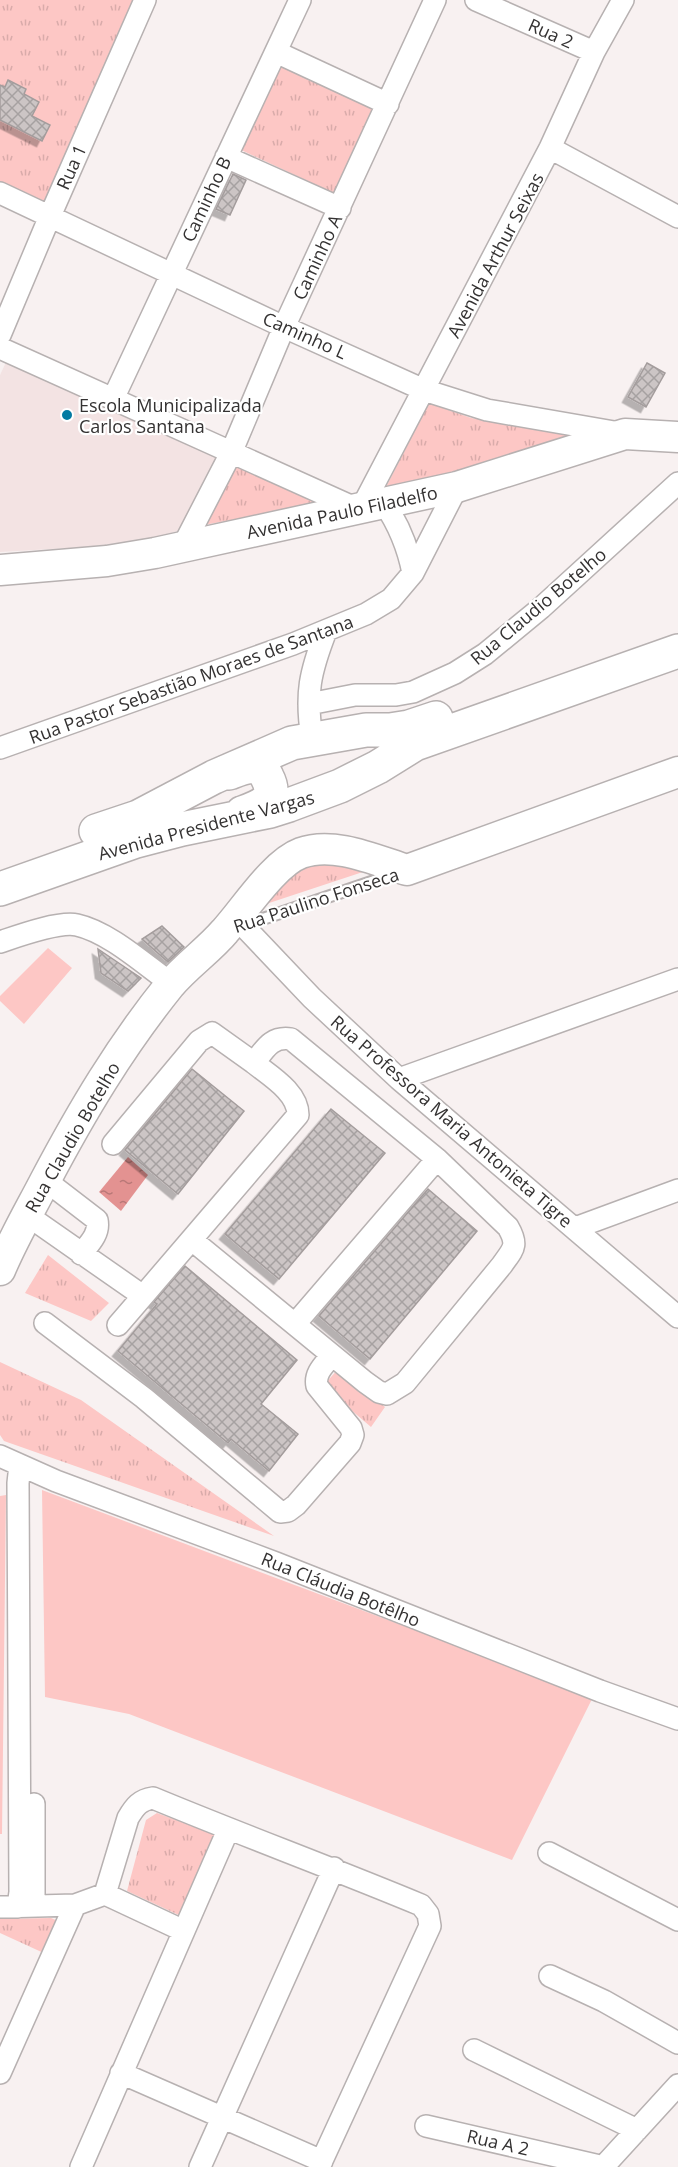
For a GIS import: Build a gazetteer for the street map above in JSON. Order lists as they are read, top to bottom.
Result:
{
  "streets": {
    "main road": ["Avenida Presidente Vargas"],
    "street": [
      "Rua 2",
      "Rua 1",
      "Caminho B",
      "Avenida Arthur Seixas",
      "Caminho A",
      "Caminho L",
      "Avenida Paulo Filadelfo",
      "Rua Claudio Botelho",
      "Rua Pastor Sebastião Moraes de Santana",
      "Rua Paulino Fonseca",
      "Rua Professora Maria Antonieta Tigre",
      "Rua Cláudia Botêlho",
      "Rua A 2"
    ]
  },
  "crossings": [
    ["Rua 2", "Avenida Arthur Seixas"],
    ["Rua 1", "Caminho L"],
    ["Caminho B", "Caminho L"],
    ["Avenida Arthur Seixas", "Caminho L"],
    ["Avenida Arthur Seixas", "Avenida Paulo Filadelfo"],
    ["Caminho A", "Caminho L"],
    ["Caminho A", "Avenida Paulo Filadelfo"],
    ["Caminho L", "Avenida Paulo Filadelfo"],
    ["Avenida Paulo Filadelfo", "Rua Pastor Sebastião Moraes de Santana"],
    ["Rua Claudio Botelho", "Rua Paulino Fonseca"],
    ["Rua Claudio Botelho", "Rua Professora Maria Antonieta Tigre"],
    ["Rua Paulino Fonseca", "Rua Professora Maria Antonieta Tigre"]
  ],
  "places": ["Escola Municipalizada Carlos Santana"]
}
